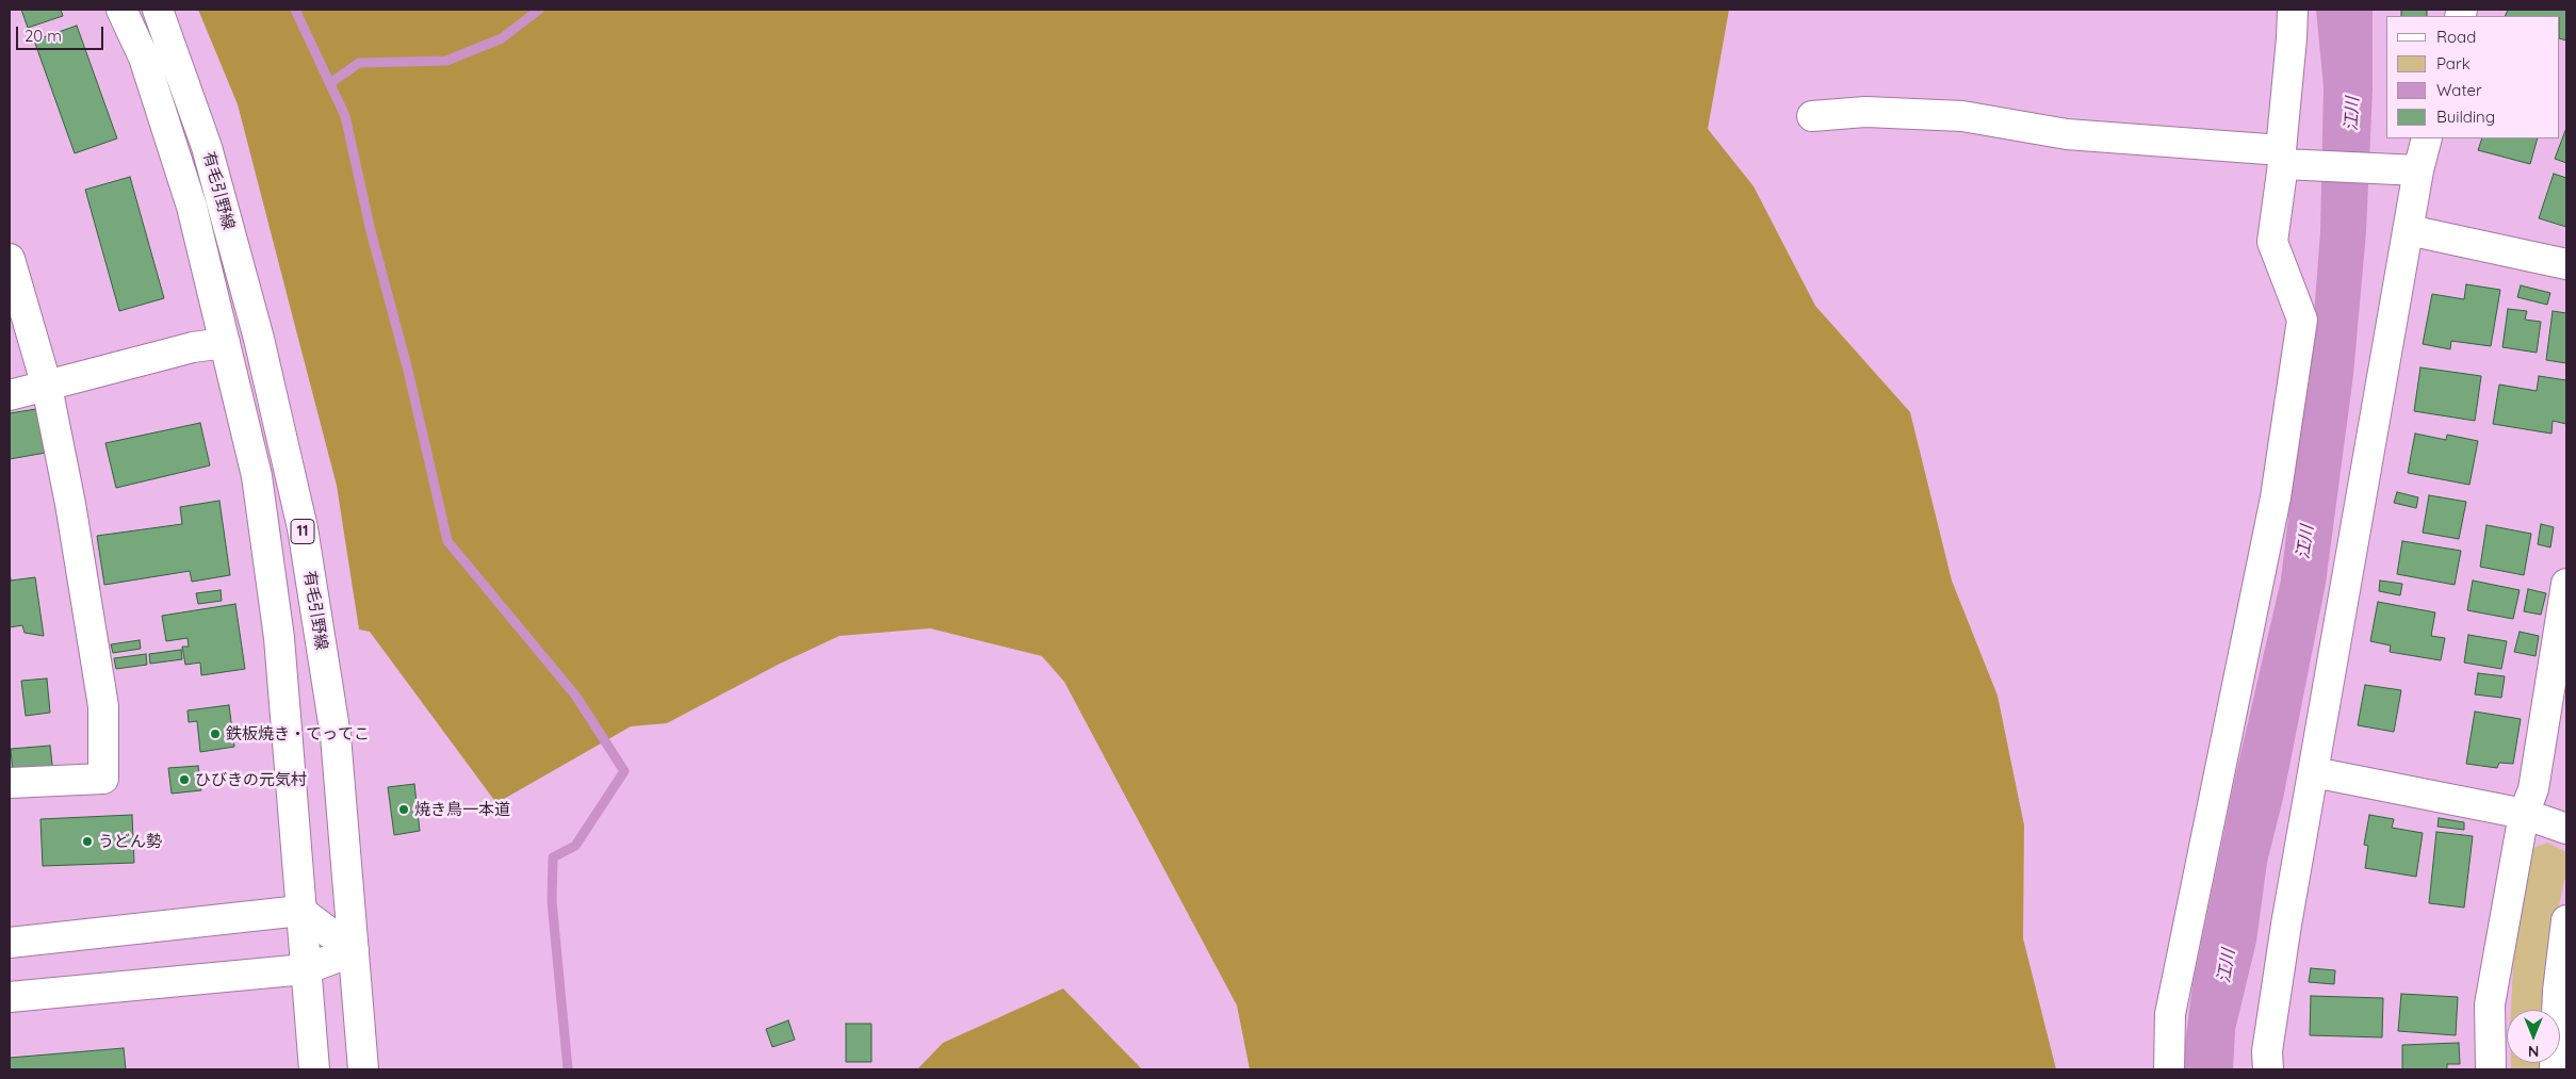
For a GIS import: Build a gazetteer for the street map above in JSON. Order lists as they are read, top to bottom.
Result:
{
  "streets": {
    "street": ["有毛引野線", "11"]
  },
  "water": ["江川"],
  "places": [
    "鉄板焼き・てってこ",
    "ひびきの元気村",
    "焼き鳥一本道",
    "うどん勢"
  ],
  "legend": [
    "Road",
    "Park",
    "Water",
    "Building"
  ],
  "scale_bar": "20 m",
  "north": "bottom"
}
